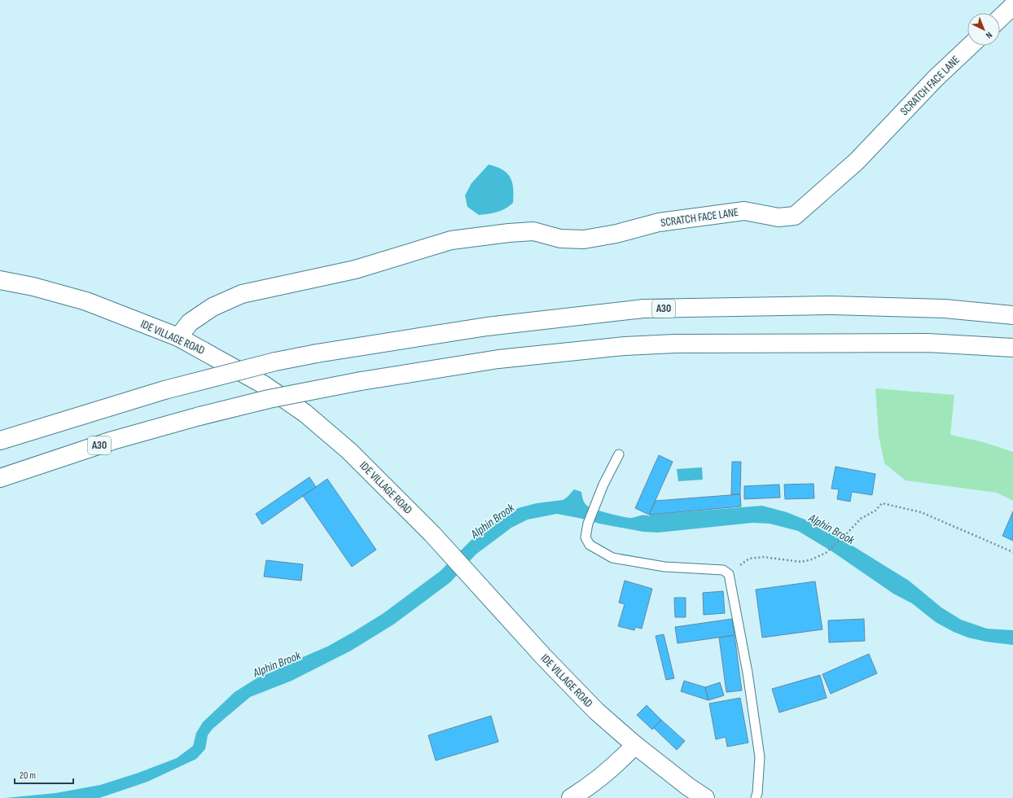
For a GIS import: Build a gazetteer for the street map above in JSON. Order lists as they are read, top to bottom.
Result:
{
  "streets": {
    "main road": ["SCRATCH FACE LANE", "A30", "IDE VILLAGE ROAD"]
  },
  "crossings": [
    ["SCRATCH FACE LANE", "IDE VILLAGE ROAD"]
  ],
  "water": ["Alphin Brook"],
  "scale_bar": "20 m",
  "north": "bottom right"
}
